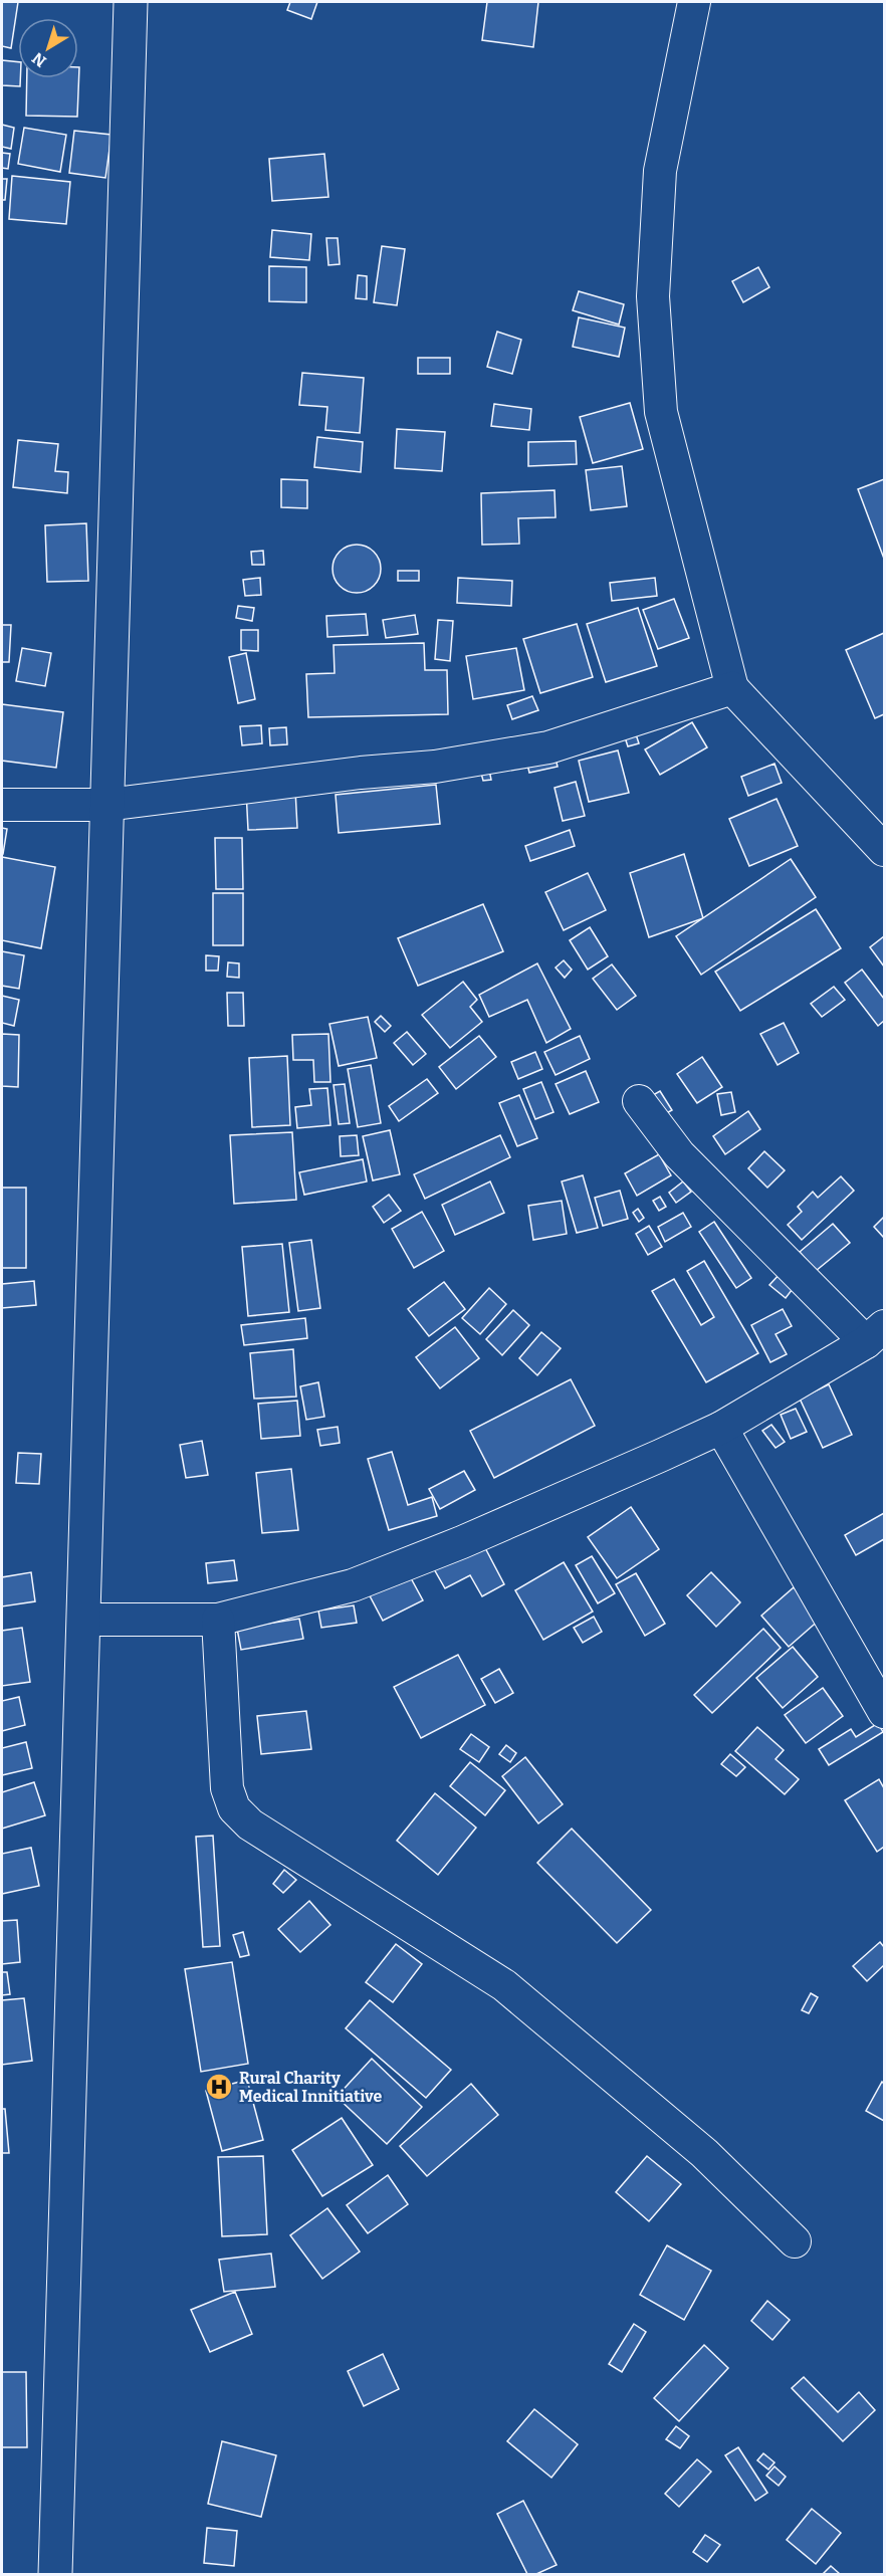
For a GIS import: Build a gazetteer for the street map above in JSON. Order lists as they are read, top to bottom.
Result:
{
  "places": {
    "hospital": ["Rural Charity Medical Innitiative"]
  },
  "north": "bottom left"
}
